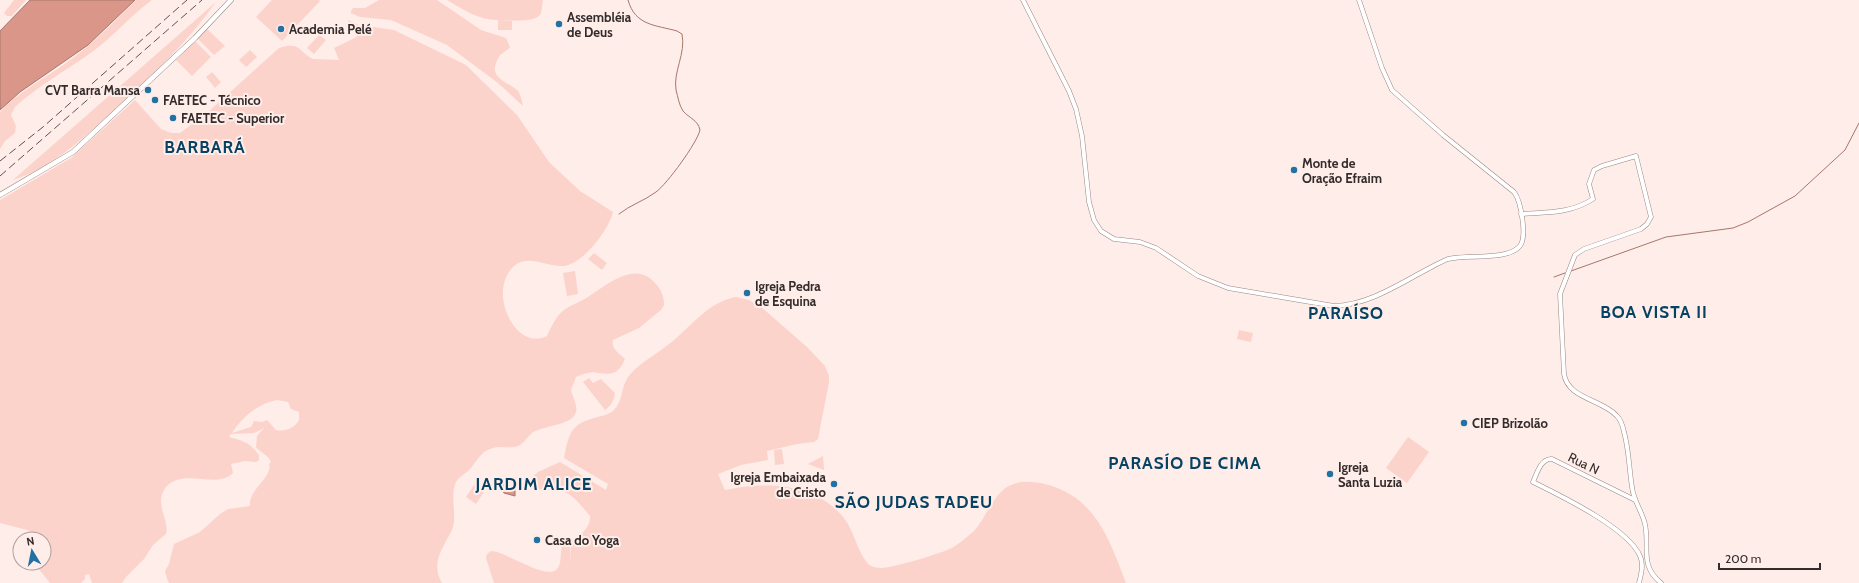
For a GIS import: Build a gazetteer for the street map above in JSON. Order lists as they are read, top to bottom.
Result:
{
  "streets": {
    "street": ["Rua N"]
  },
  "districts": [
    "BARBARÁ",
    "BOA VISTA II",
    "PARAÍSO",
    "PARASÍO DE CIMA",
    "JARDIM ALICE",
    "SÃO JUDAS TADEU"
  ],
  "places": [
    "Assembléia de Deus",
    "Academia Pelé",
    "CVT Barra Mansa",
    "FAETEC - Técnico",
    "FAETEC - Superior",
    "Monte de Oração Efraim",
    "Igreja Pedra de Esquina",
    "CIEP Brizolão",
    "Igreja Santa Luzia",
    "Igreja Embaixada de Cristo",
    "Casa do Yoga"
  ],
  "scale_bar": "200 m",
  "north": "top"
}
